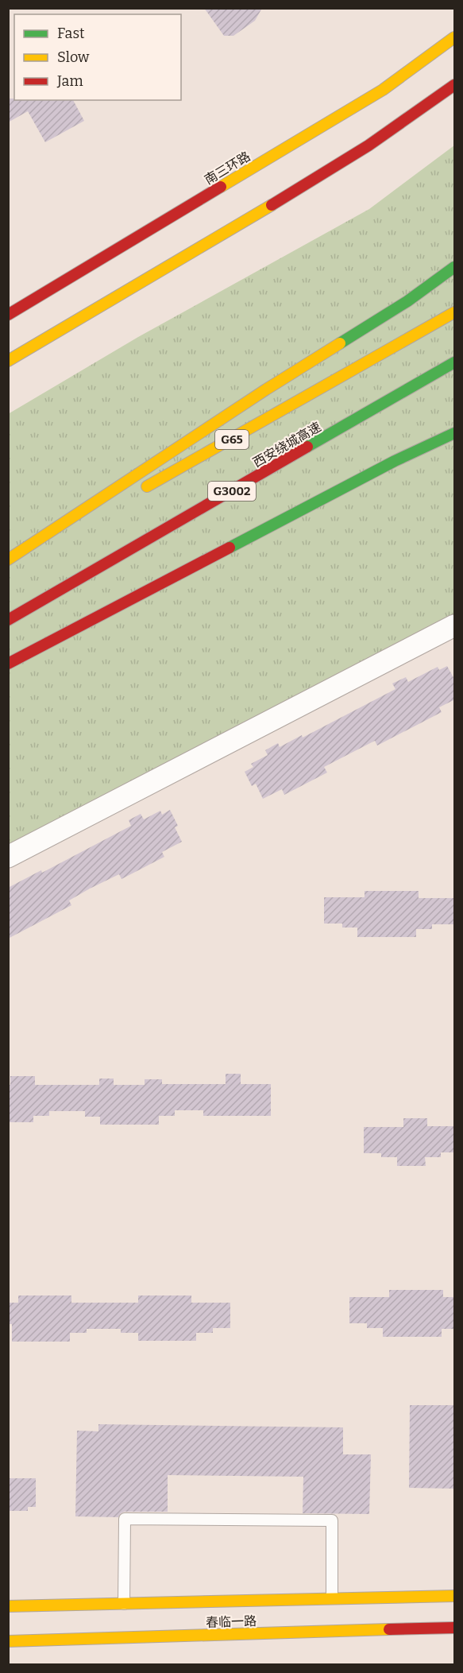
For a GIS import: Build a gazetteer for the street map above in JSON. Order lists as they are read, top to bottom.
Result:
{
  "streets": {
    "main road": [
      "南三环路",
      "G65",
      "西安绕城高速",
      "G3002",
      "春临一路"
    ]
  },
  "legend": ["Fast", "Slow", "Jam"]
}
